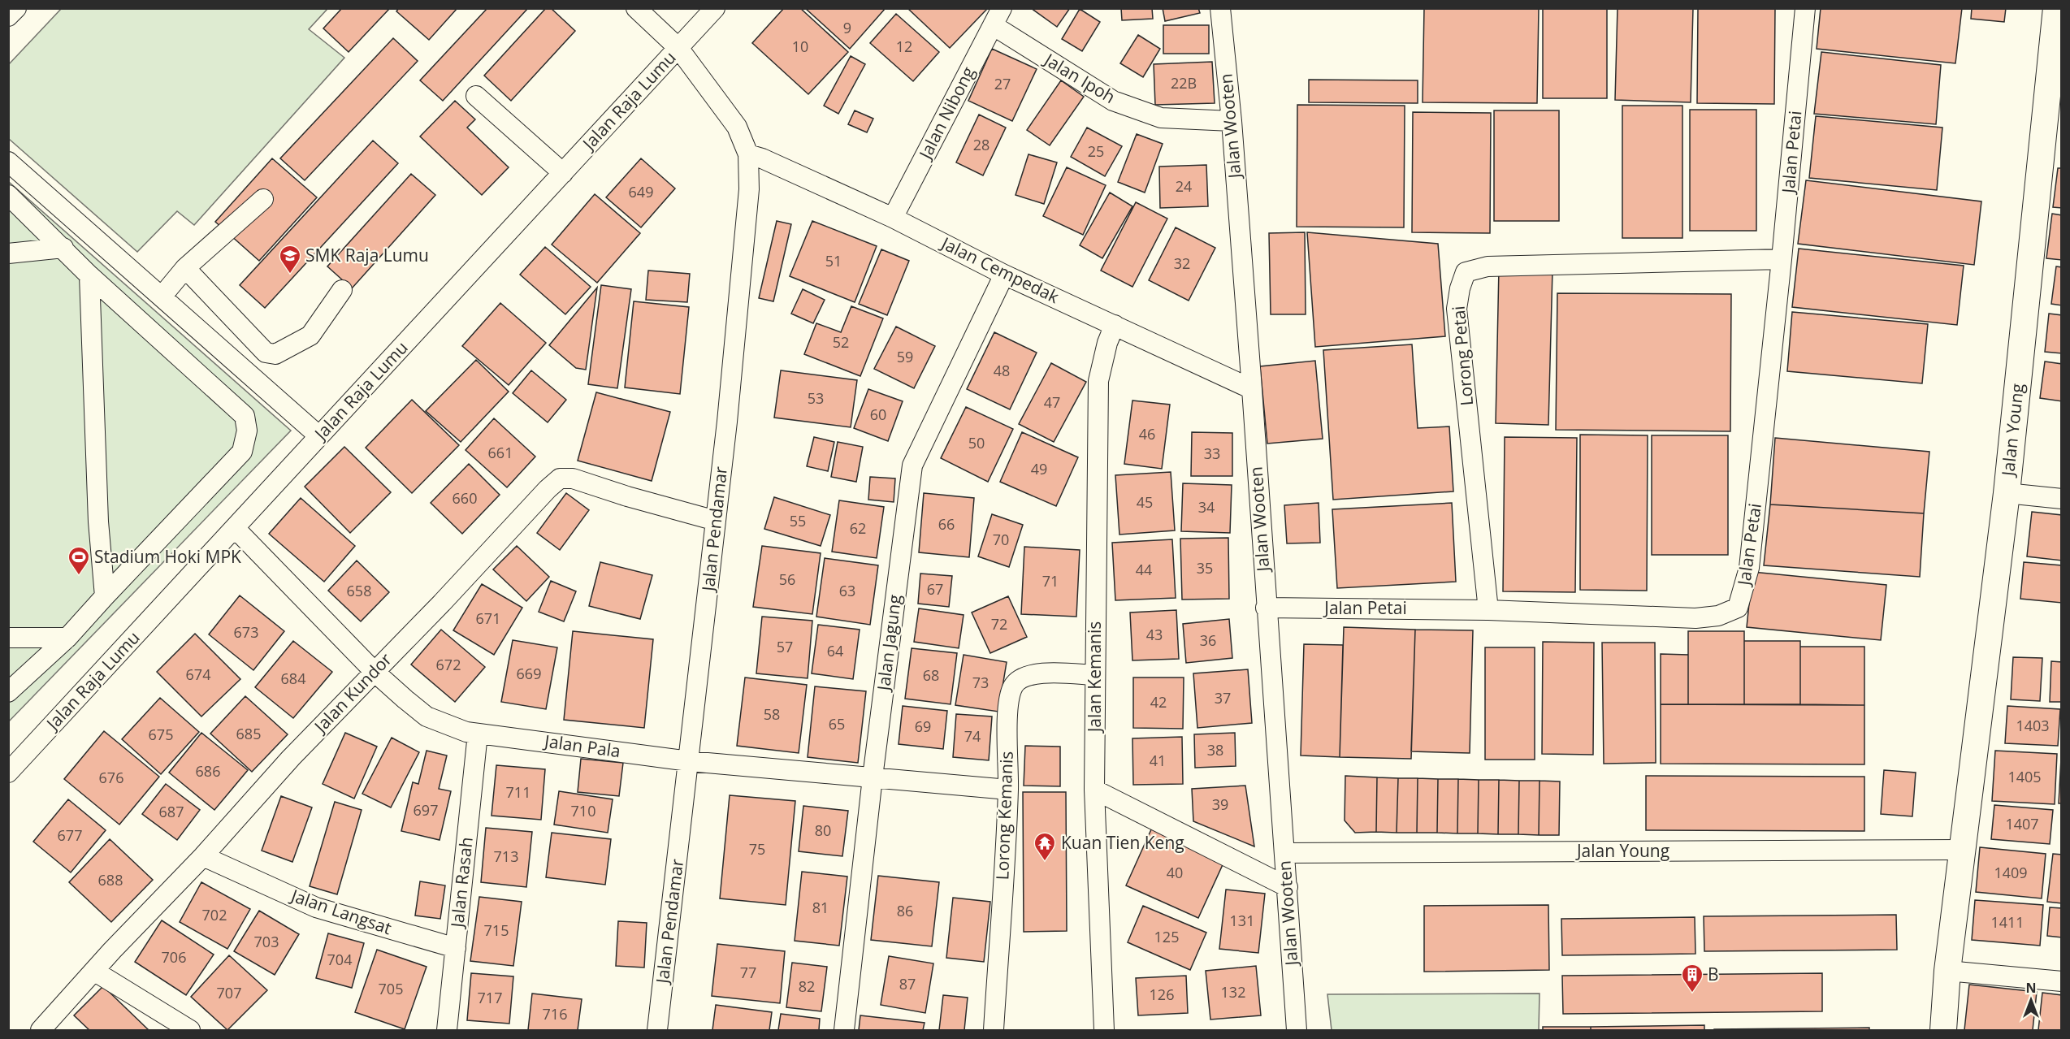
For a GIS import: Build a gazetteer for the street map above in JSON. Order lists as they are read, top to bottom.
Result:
{
  "streets": {
    "main road": ["Jalan Young"],
    "street": [
      "Jalan Ipoh",
      "Jalan Raja Lumu",
      "Jalan Nibong",
      "Jalan Wooten",
      "Jalan Petai",
      "Jalan Cempedak",
      "Lorong Petai",
      "Jalan Pendamar",
      "Jalan Jagung",
      "Jalan Kemanis",
      "Jalan Kundor",
      "Jalan Pala",
      "Lorong Kemanis",
      "Jalan Rasah",
      "Jalan Langsat"
    ]
  },
  "crossings": [
    ["Jalan Ipoh", "Jalan Nibong"],
    ["Jalan Ipoh", "Jalan Wooten"],
    ["Jalan Raja Lumu", "Jalan Pendamar"],
    ["Jalan Raja Lumu", "Jalan Pala"],
    ["Jalan Nibong", "Jalan Cempedak"],
    ["Jalan Wooten", "Jalan Petai"],
    ["Jalan Wooten", "Jalan Cempedak"],
    ["Jalan Wooten", "Jalan Young"],
    ["Jalan Petai", "Lorong Petai"],
    ["Jalan Cempedak", "Jalan Pendamar"],
    ["Jalan Cempedak", "Jalan Jagung"],
    ["Jalan Cempedak", "Jalan Kemanis"],
    ["Jalan Pendamar", "Jalan Kundor"],
    ["Jalan Pendamar", "Jalan Pala"],
    ["Jalan Jagung", "Jalan Pala"],
    ["Jalan Kemanis", "Lorong Kemanis"],
    ["Jalan Kundor", "Jalan Pala"],
    ["Jalan Kundor", "Jalan Langsat"],
    ["Jalan Pala", "Lorong Kemanis"],
    ["Jalan Pala", "Jalan Rasah"],
    ["Jalan Rasah", "Jalan Langsat"]
  ],
  "places": {
    "school or university": ["SMK Raja Lumu"],
    "sports": ["Stadium Hoki MPK"],
    "temple": ["Kuan Tien Keng"],
    "building": ["B"]
  },
  "house_numbers": [
    "9",
    "10",
    "12",
    "22B",
    "27",
    "28",
    "25",
    "24",
    "649",
    "51",
    "32",
    "52",
    "59",
    "48",
    "53",
    "47",
    "60",
    "46",
    "50",
    "661",
    "33",
    "49",
    "660",
    "45",
    "34",
    "55",
    "66",
    "62",
    "70",
    "35",
    "44",
    "56",
    "71",
    "67",
    "658",
    "63",
    "671",
    "72",
    "673",
    "43",
    "36",
    "57",
    "64",
    "672",
    "669",
    "674",
    "68",
    "684",
    "73",
    "37",
    "42",
    "58",
    "65",
    "1403",
    "69",
    "685",
    "675",
    "74",
    "38",
    "41",
    "686",
    "1405",
    "676",
    "711",
    "39",
    "697",
    "710",
    "687",
    "1407",
    "80",
    "677",
    "75",
    "713",
    "40",
    "1409",
    "688",
    "81",
    "86",
    "702",
    "131",
    "1411",
    "715",
    "125",
    "703",
    "706",
    "704",
    "77",
    "87",
    "82",
    "705",
    "132",
    "707",
    "126",
    "717",
    "716"
  ],
  "north": "top"
}
